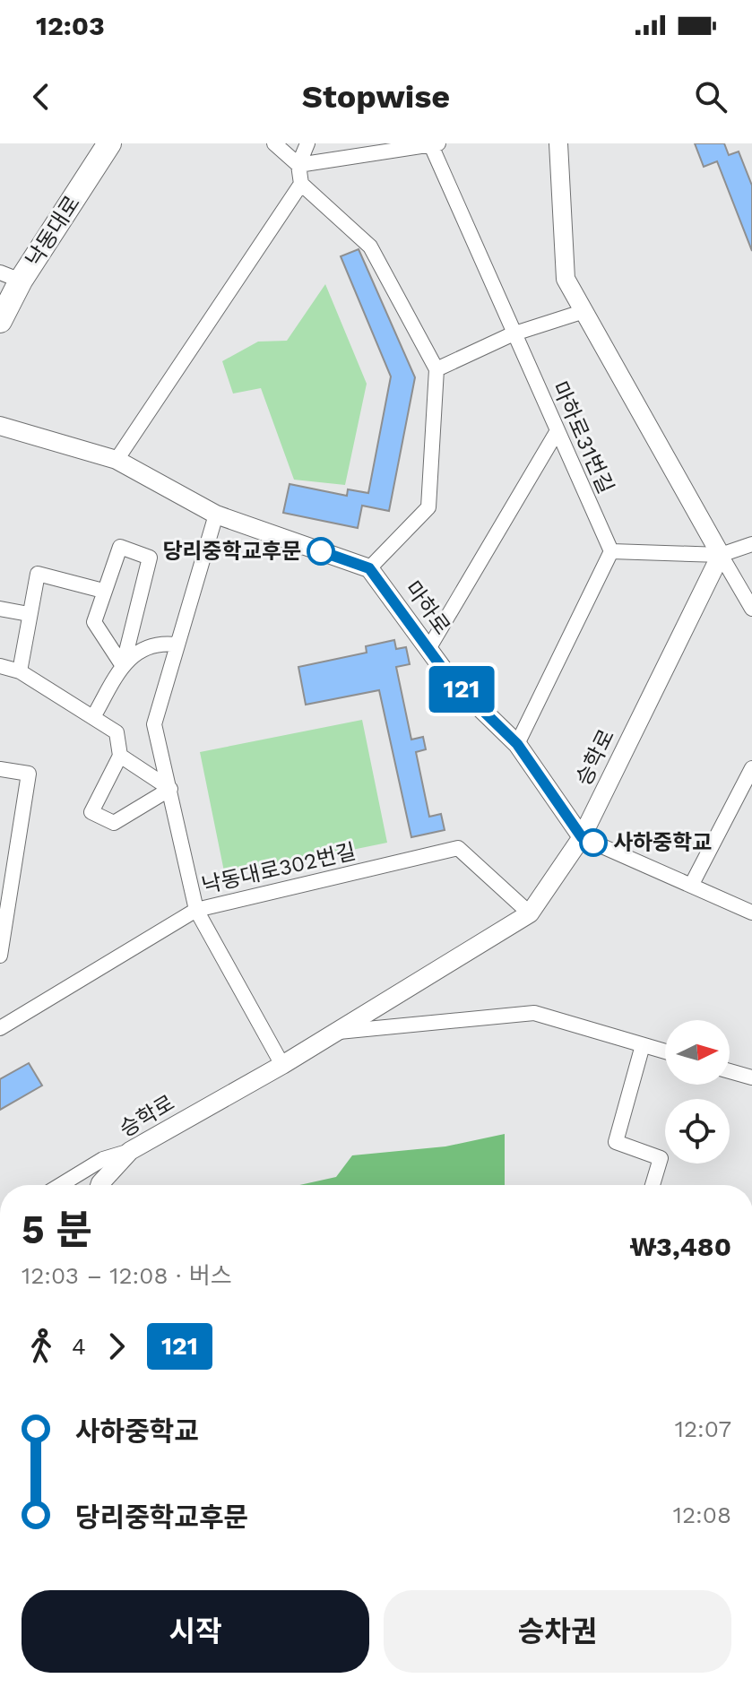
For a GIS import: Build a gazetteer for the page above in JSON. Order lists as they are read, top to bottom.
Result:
{
  "streets": {
    "main road": ["낙동대로"],
    "street": [
      "마하로31번길",
      "마하로",
      "승학로",
      "낙동대로302번길"
    ]
  },
  "crossings": [
    ["마하로", "승학로"],
    ["승학로", "낙동대로302번길"]
  ],
  "places": ["당리중학교후문", "사하중학교"],
  "lines": ["bus line 121"],
  "north": "right",
  "page": {
    "status": "12:03",
    "header": "Stopwise",
    "on_map": "121",
    "heading": ["5 분", "12:03 – 12:08 · 버스", "₩3,480"],
    "legs": ["4", "121"],
    "list": [
      {
        "name": "사하중학교",
        "value": "12:07"
      },
      {
        "name": "당리중학교후문",
        "value": "12:08"
      }
    ],
    "buttons": ["시작", "승차권"]
  }
}
